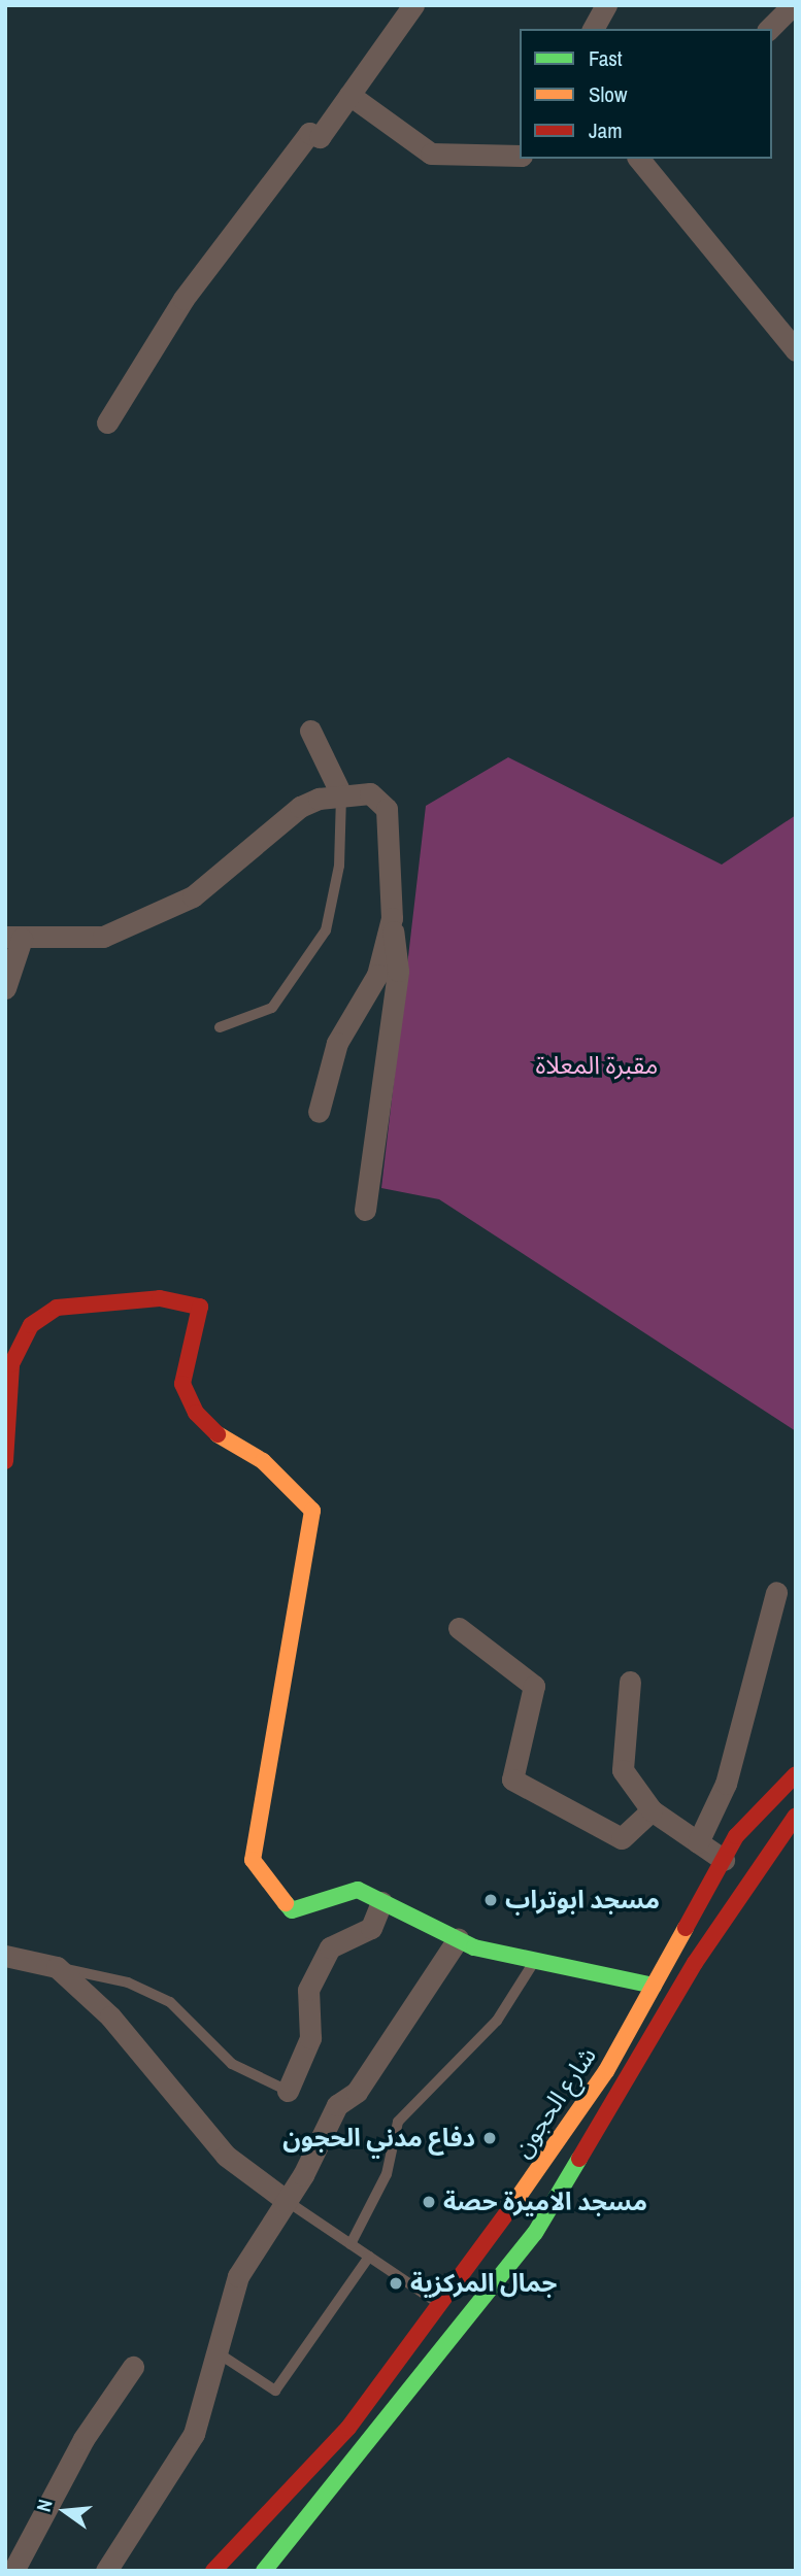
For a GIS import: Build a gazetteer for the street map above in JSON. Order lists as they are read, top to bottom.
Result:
{
  "streets": {
    "main road": ["شارع الحجون"]
  },
  "parks": ["مقبرة المعلاة"],
  "places": [
    "مسجد ابوتراب",
    "دفاع مدني الحجون",
    "مسجد الاميرة حصة",
    "جمال المركزية"
  ],
  "legend": ["Fast", "Slow", "Jam"],
  "north": "left"
}
